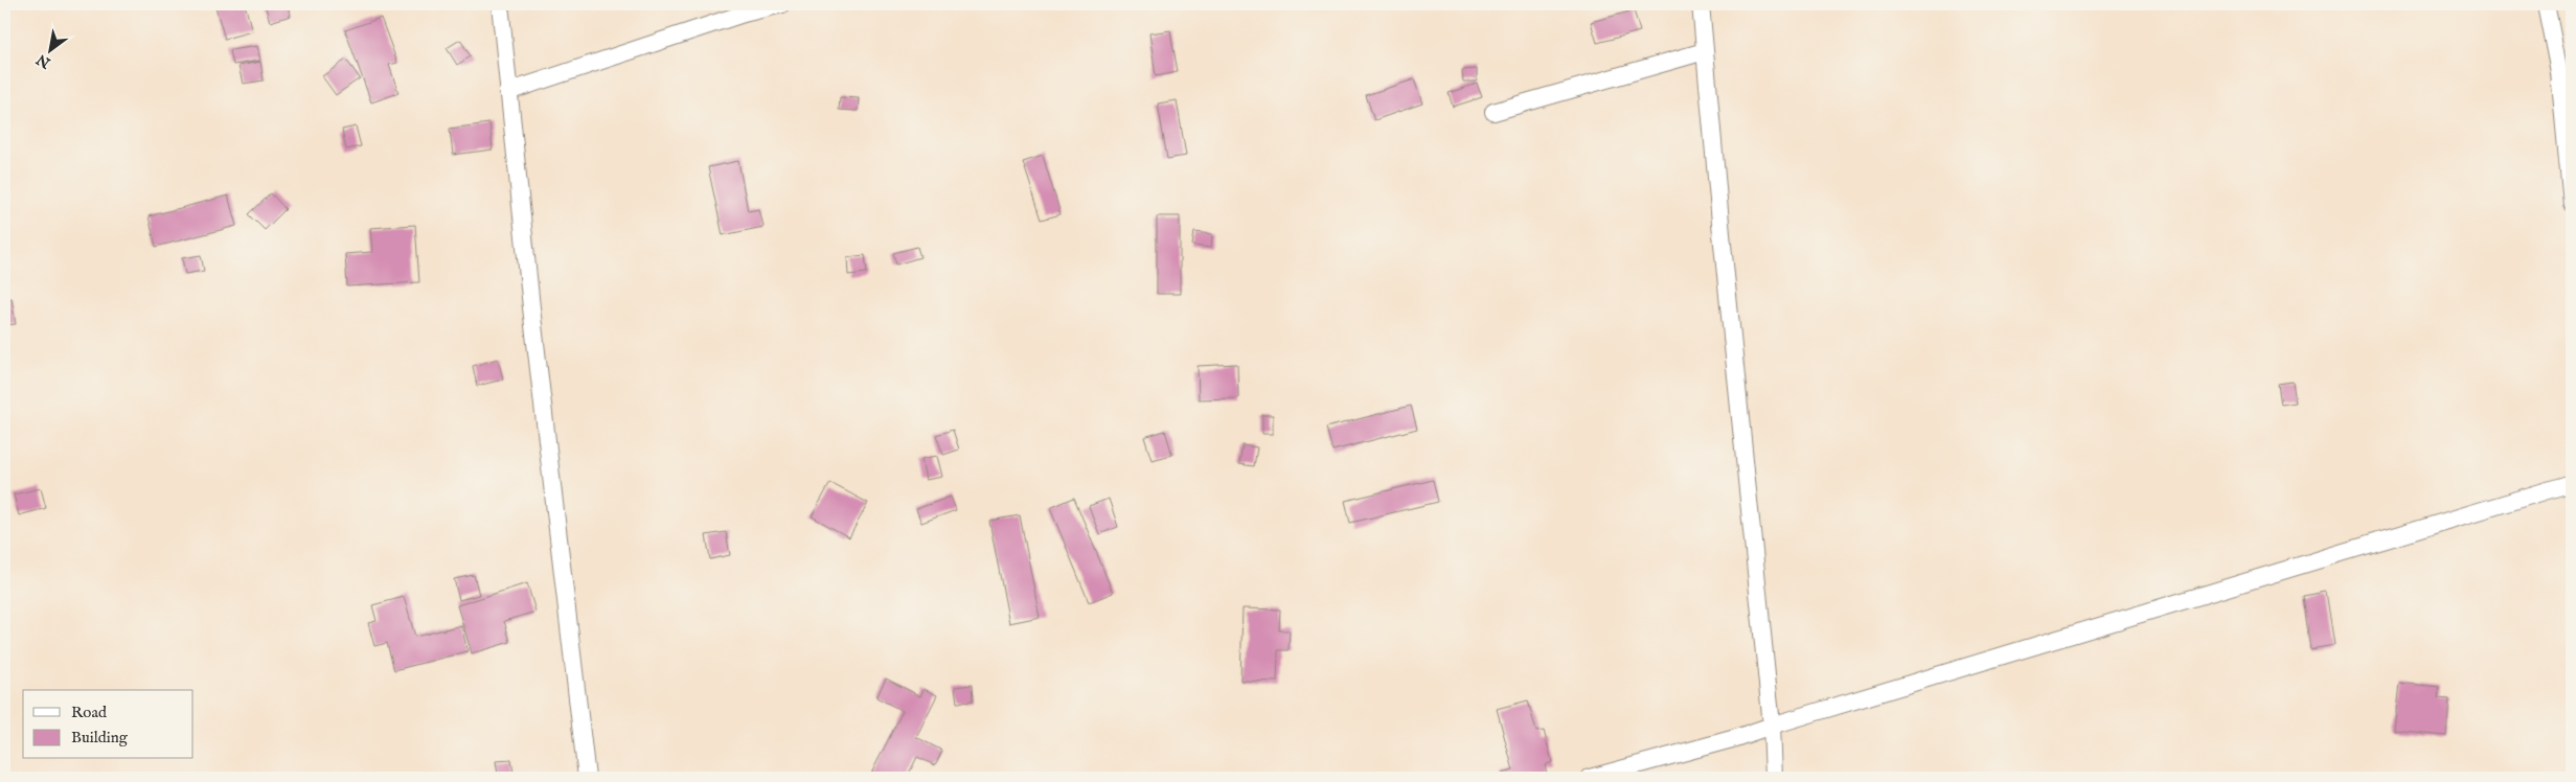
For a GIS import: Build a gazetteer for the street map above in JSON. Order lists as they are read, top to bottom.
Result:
{
  "legend": ["Road", "Building"],
  "north": "bottom left"
}
